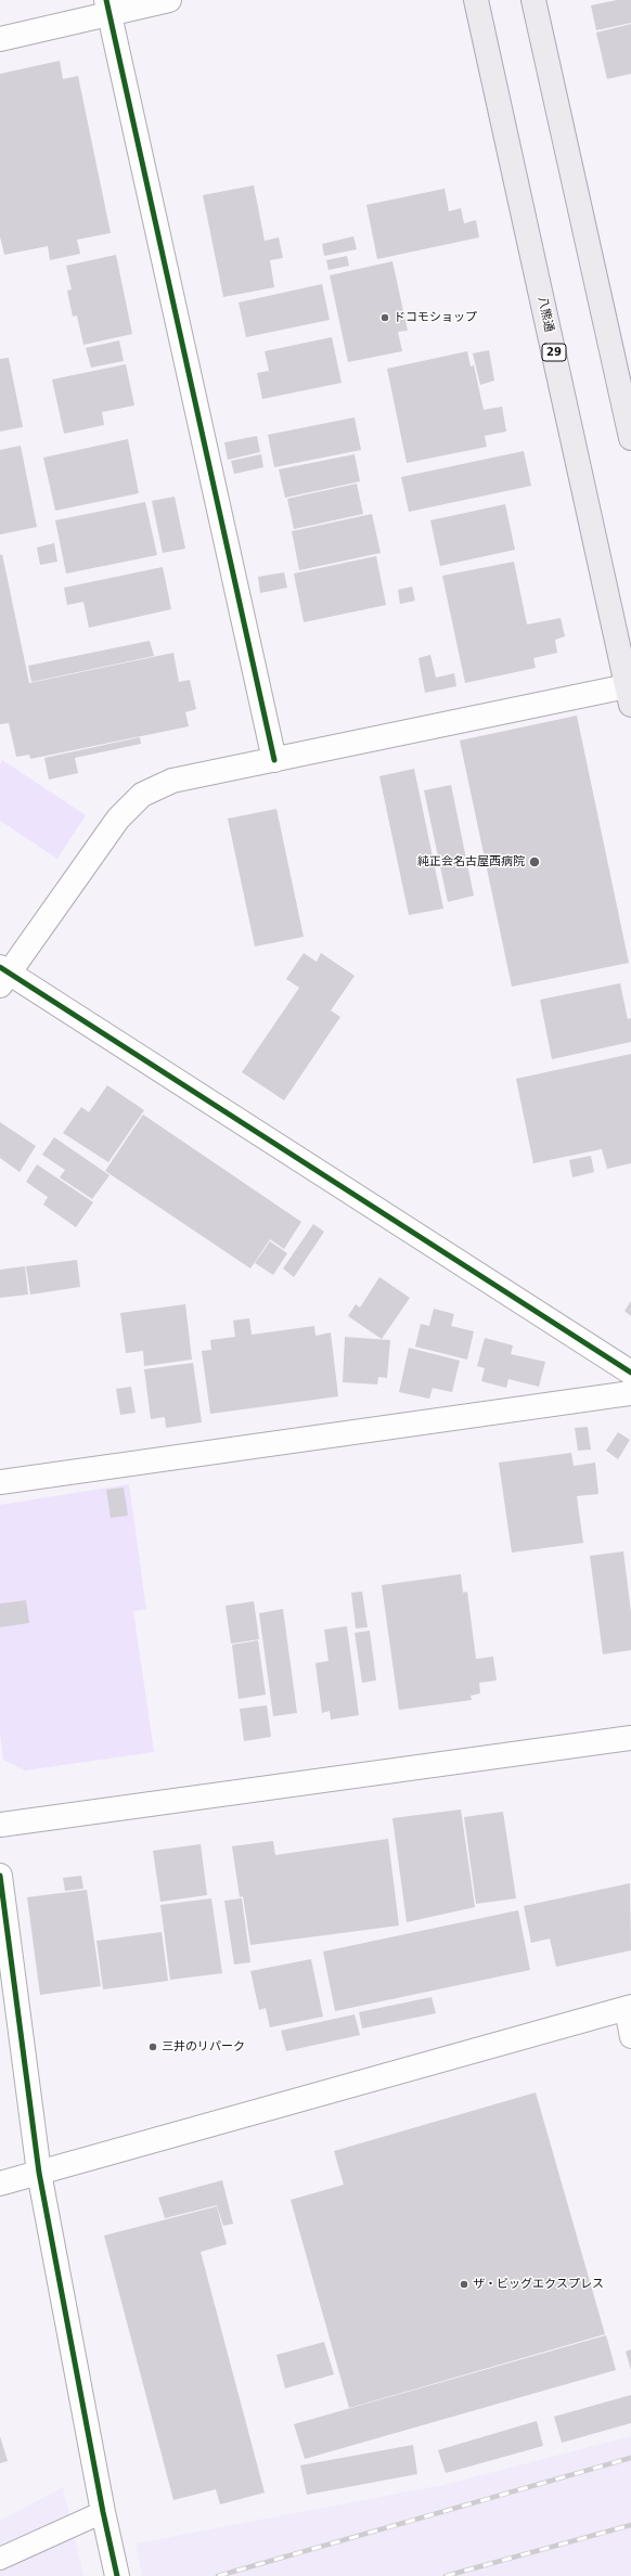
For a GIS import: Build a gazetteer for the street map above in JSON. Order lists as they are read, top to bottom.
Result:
{
  "streets": {
    "main road": ["八熊通", "29"]
  },
  "places": [
    "ドコモショップ",
    "純正会名古屋西病院",
    "三井のリパーク",
    "ザ・ビッグエクスプレス"
  ]
}
